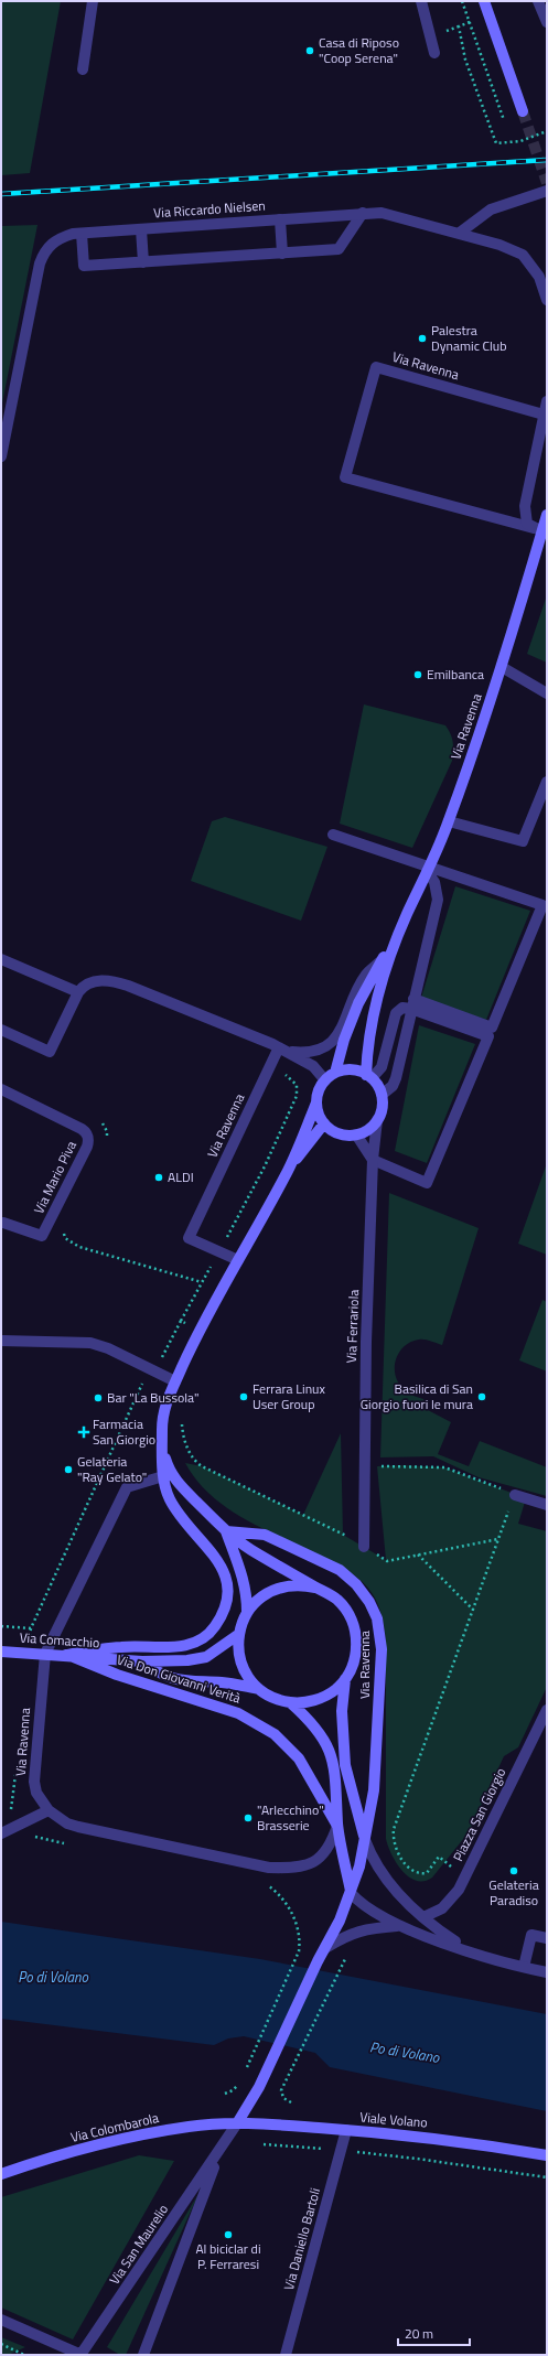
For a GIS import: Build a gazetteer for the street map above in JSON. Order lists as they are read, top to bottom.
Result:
{
  "streets": {
    "main road": [
      "Via Ravenna",
      "Via Comacchio",
      "Via Don Giovanni Verità",
      "Viale Volano",
      "Via Colombarola",
      "Via San Maurelio"
    ],
    "street": [
      "Via Riccardo Nielsen",
      "Via Mario Piva",
      "Via Ferrariola",
      "Piazza San Giorgio",
      "Via Daniello Bartoli"
    ]
  },
  "crossings": [
    ["Via Ravenna", "Via Ferrariola"],
    ["Via Ravenna", "Via Comacchio"],
    ["Via Ravenna", "Via Don Giovanni Verità"],
    ["Via Ravenna", "Via San Maurelio"],
    ["Via Comacchio", "Via Don Giovanni Verità"],
    ["Viale Volano", "Via Colombarola"],
    ["Viale Volano", "Via Daniello Bartoli"],
    ["Viale Volano", "Via San Maurelio"],
    ["Via Colombarola", "Via San Maurelio"]
  ],
  "water": ["Po di Volano"],
  "places": {
    "other": [
      "Casa di Riposo \"Coop Serena\"",
      "Palestra Dynamic Club",
      "Emilbanca",
      "ALDI",
      "Ferrara Linux User Group",
      "Basilica di San Giorgio fuori le mura",
      "Bar \"La Bussola\"",
      "Gelateria \"Ray Gelato\"",
      "\"Arlecchino\" Brasserie",
      "Gelateria Paradiso",
      "Al biciclar di P. Ferraresi"
    ],
    "health": ["Farmacia San Giorgio"]
  },
  "scale_bar": "20 m"
}
